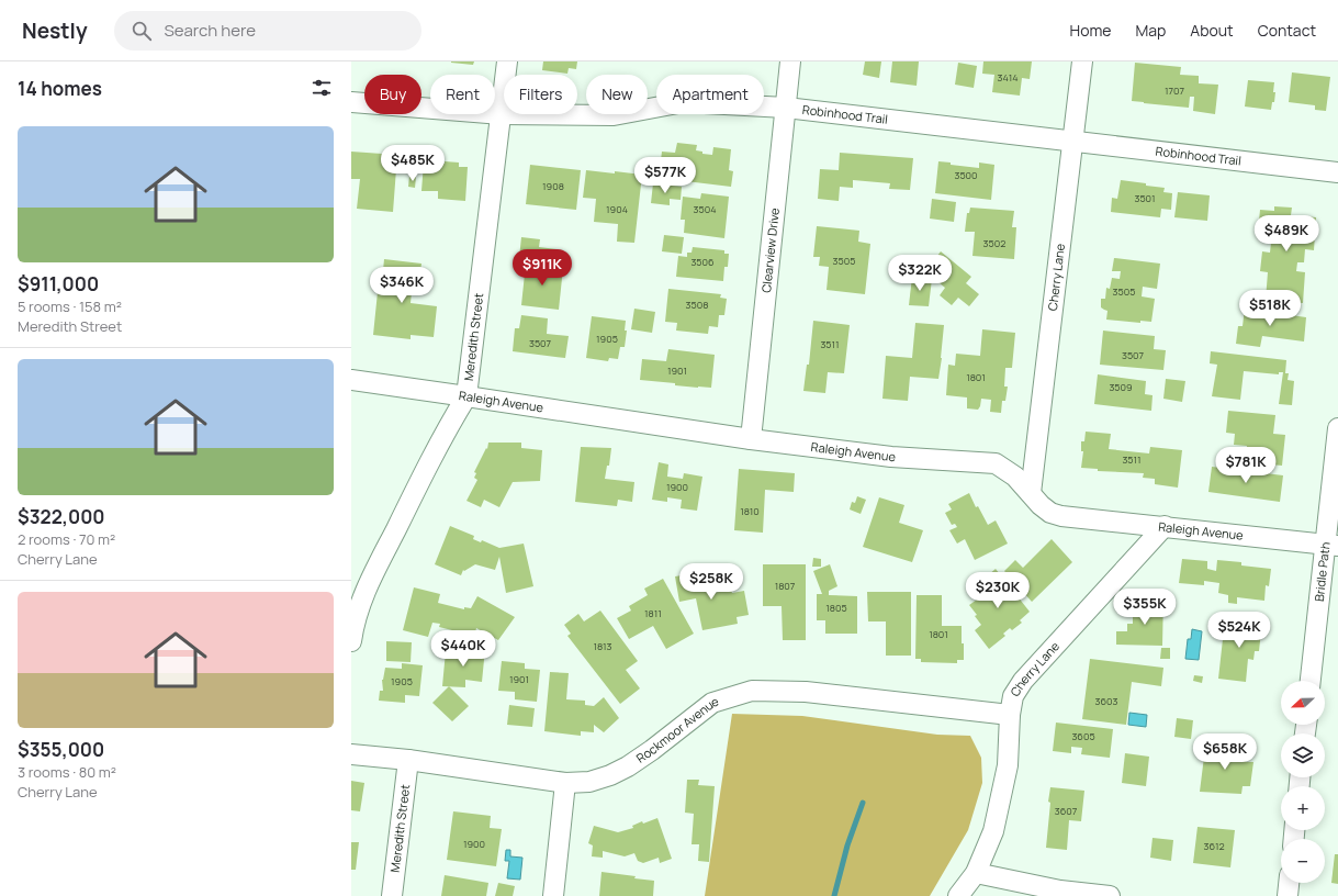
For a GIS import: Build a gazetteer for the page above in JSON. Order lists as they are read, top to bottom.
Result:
{
  "streets": {
    "street": [
      "Robinhood Trail",
      "Clearview Drive",
      "Cherry Lane",
      "Meredith Street",
      "Raleigh Avenue",
      "Bridle Path",
      "Rockmoor Avenue"
    ]
  },
  "crossings": [
    ["Robinhood Trail", "Clearview Drive"],
    ["Robinhood Trail", "Cherry Lane"],
    ["Robinhood Trail", "Meredith Street"],
    ["Clearview Drive", "Raleigh Avenue"],
    ["Cherry Lane", "Raleigh Avenue"],
    ["Cherry Lane", "Rockmoor Avenue"],
    ["Meredith Street", "Raleigh Avenue"],
    ["Meredith Street", "Rockmoor Avenue"],
    ["Raleigh Avenue", "Bridle Path"]
  ],
  "house_numbers": [
    "3414",
    "1707",
    "3500",
    "1908",
    "3501",
    "1904",
    "3504",
    "3502",
    "3505",
    "3506",
    "3505",
    "3508",
    "1905",
    "3507",
    "3511",
    "3507",
    "1901",
    "1801",
    "3509",
    "3511",
    "1900",
    "1810",
    "1807",
    "1805",
    "1811",
    "1801",
    "1813",
    "1901",
    "1905",
    "3603",
    "3605",
    "3607",
    "1900",
    "3612"
  ],
  "north": "left",
  "page": {
    "header": "Nestly",
    "search": "Search here",
    "nav": [
      "Home",
      "Map",
      "About",
      "Contact"
    ],
    "heading": "14 homes",
    "chip": [
      "Buy",
      "Rent",
      "Filters",
      "New",
      "Apartment"
    ],
    "list": [
      {
        "name": "$911,000",
        "note": "5 rooms · 158 m² · Meredith Street"
      },
      {
        "name": "$322,000",
        "note": "2 rooms · 70 m² · Cherry Lane"
      },
      {
        "name": "$355,000",
        "note": "3 rooms · 80 m² · Cherry Lane"
      }
    ],
    "price": [
      "$485K",
      "$577K",
      "$489K",
      "$911K",
      "$322K",
      "$346K",
      "$518K",
      "$781K",
      "$258K",
      "$230K",
      "$355K",
      "$524K",
      "$440K",
      "$658K"
    ],
    "map_buttons": ["+", "−"]
  }
}
